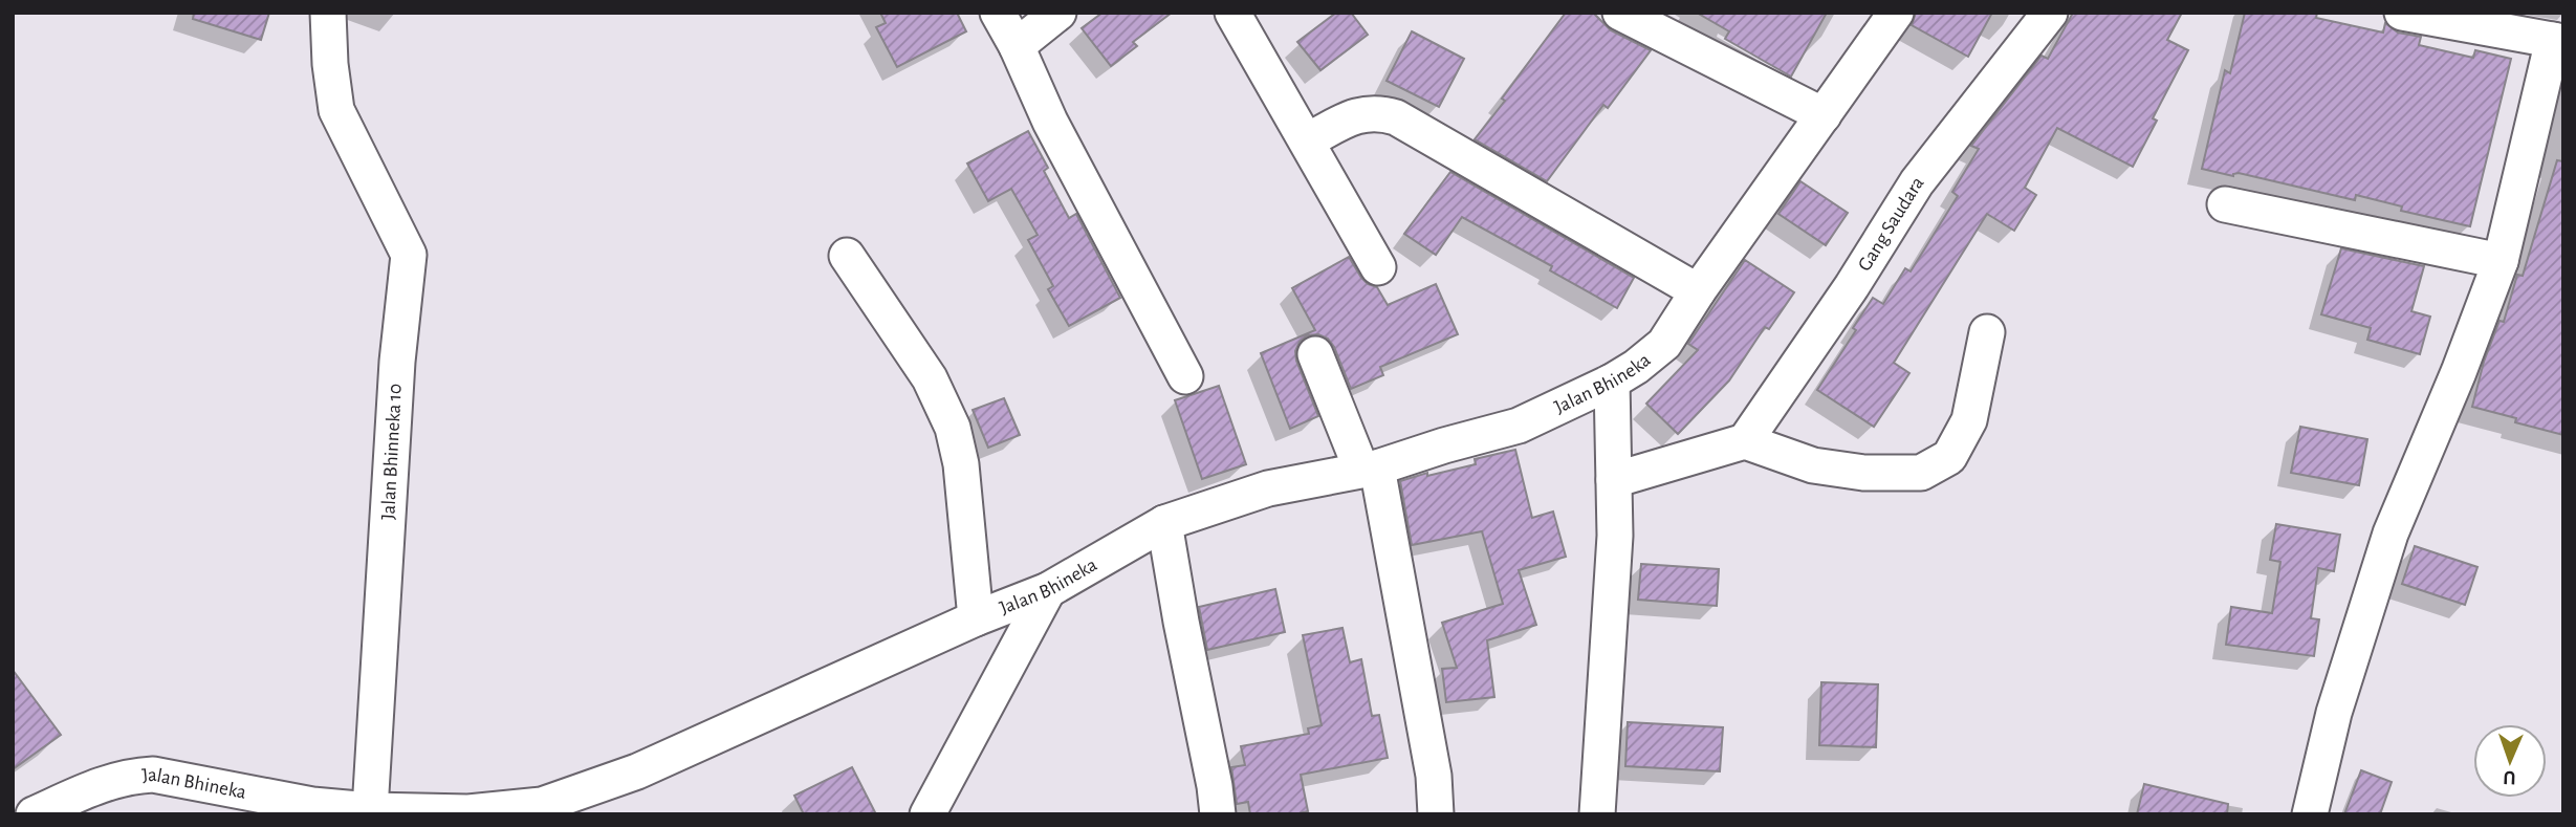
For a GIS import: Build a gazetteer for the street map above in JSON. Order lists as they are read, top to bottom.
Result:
{
  "streets": {
    "street": ["Gang Saudara", "Jalan Bhineka", "Jalan Bhinneka 10"]
  },
  "crossings": [
    ["Jalan Bhineka", "Jalan Bhinneka 10"]
  ],
  "north": "bottom"
}
